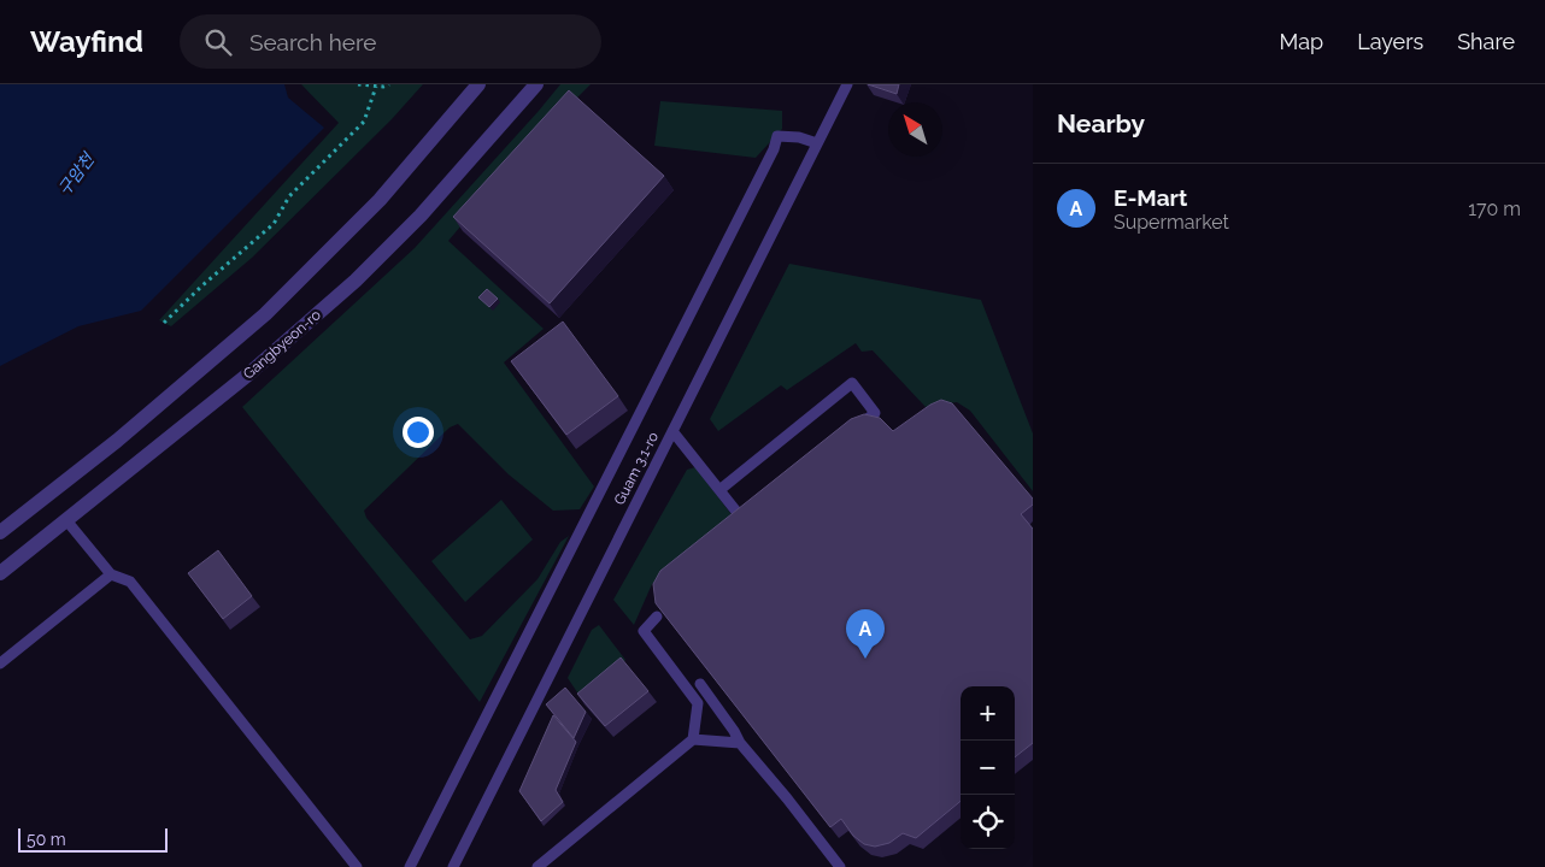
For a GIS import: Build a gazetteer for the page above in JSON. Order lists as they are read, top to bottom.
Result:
{
  "streets": {
    "street": ["Gangbyeon-ro"],
    "lane": ["Guam 3.1-ro"]
  },
  "water": ["구암천"],
  "scale_bar": "50 m",
  "north": "top left",
  "page": {
    "header": "Wayfind",
    "search": "Search here",
    "nav": ["Map", "Layers", "Share"],
    "heading": "Nearby",
    "list": [
      {
        "mark": "A",
        "name": "E-Mart",
        "note": "Supermarket",
        "value": "170 m"
      }
    ],
    "pins": "A",
    "map_buttons": ["+", "−"],
    "scale": "50 m"
  }
}
